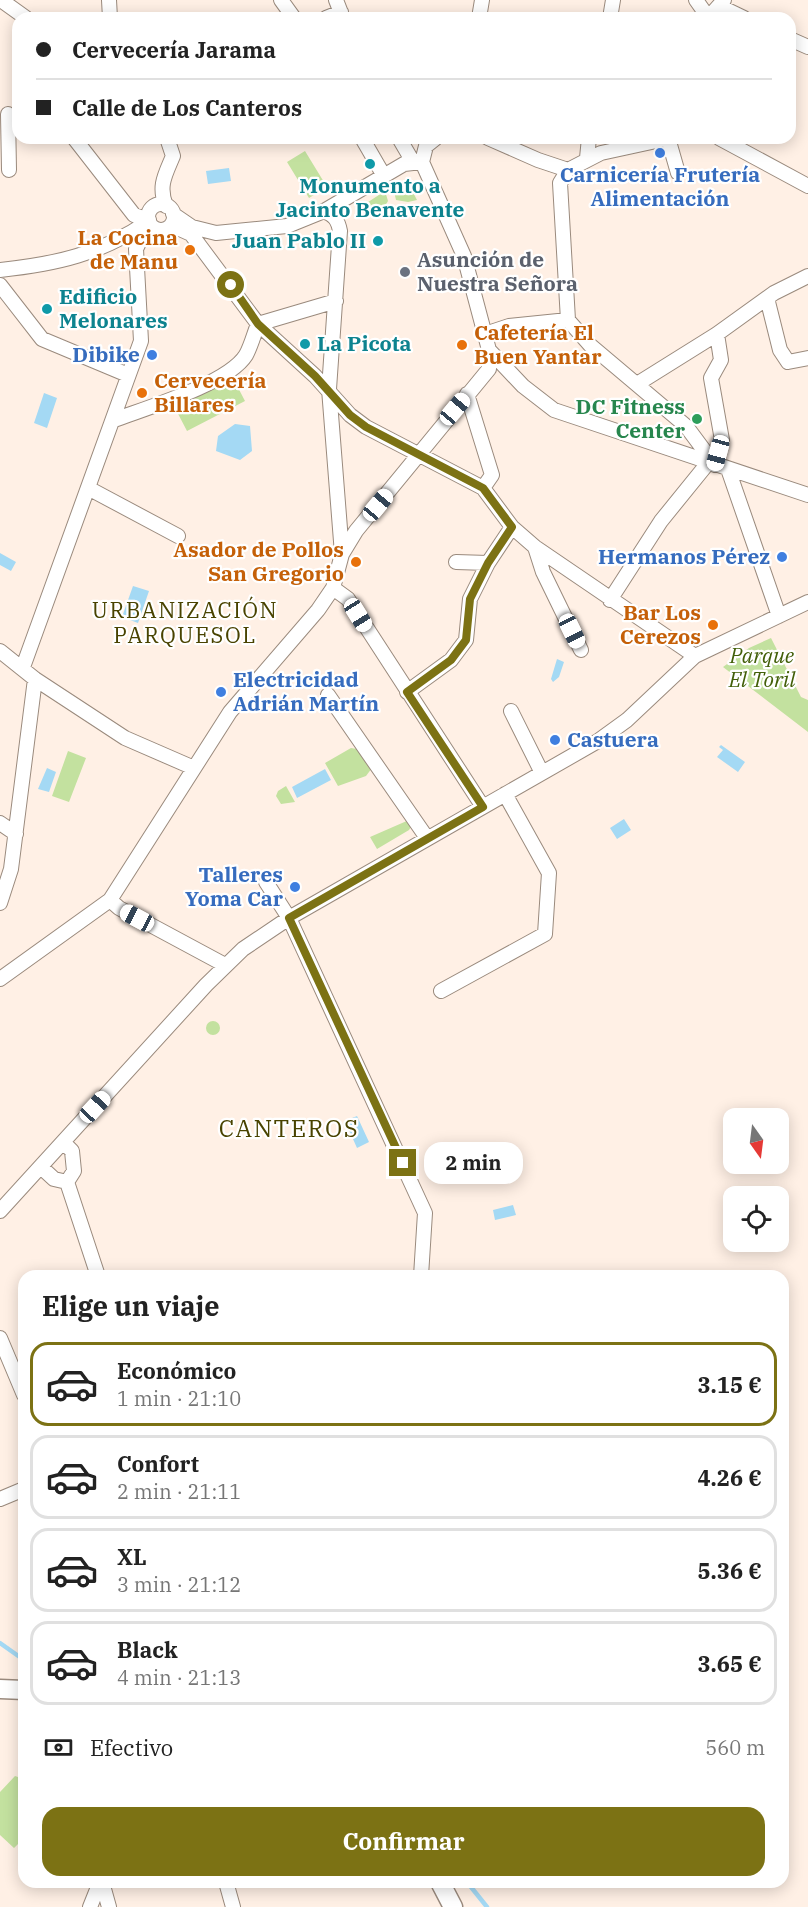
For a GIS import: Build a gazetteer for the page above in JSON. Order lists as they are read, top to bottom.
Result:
{
  "districts": ["URBANIZACIÓN PARQUESOL", "CANTEROS"],
  "parks": ["Parque El Toril"],
  "places": [
    "Carnicería Frutería Alimentación",
    "Monumento a Jacinto Benavente",
    "Juan Pablo II",
    "La Cocina de Manu",
    "Asunción de Nuestra Señora",
    "Edificio Melonares",
    "La Picota",
    "Cafetería El Buen Yantar",
    "Dibike",
    "Cervecería Billares",
    "DC Fitness Center",
    "Hermanos Pérez",
    "Asador de Pollos San Gregorio",
    "Bar Los Cerezos",
    "Electricidad Adrián Martín",
    "Castuera",
    "Talleres Yoma Car"
  ],
  "north": "bottom",
  "page": {
    "banner": ["Cervecería Jarama", "Calle de Los Canteros"],
    "bubble": "2 min",
    "heading": "Elige un viaje",
    "list": [
      {
        "name": "Económico",
        "note": "1 min · 21:10",
        "value": "3.15 €"
      },
      {
        "name": "Confort",
        "note": "2 min · 21:11",
        "value": "4.26 €"
      },
      {
        "name": "XL",
        "note": "3 min · 21:12",
        "value": "5.36 €"
      },
      {
        "name": "Black",
        "note": "4 min · 21:13",
        "value": "3.65 €"
      }
    ],
    "pay": ["Efectivo", "560 m"],
    "buttons": "Confirmar"
  }
}
